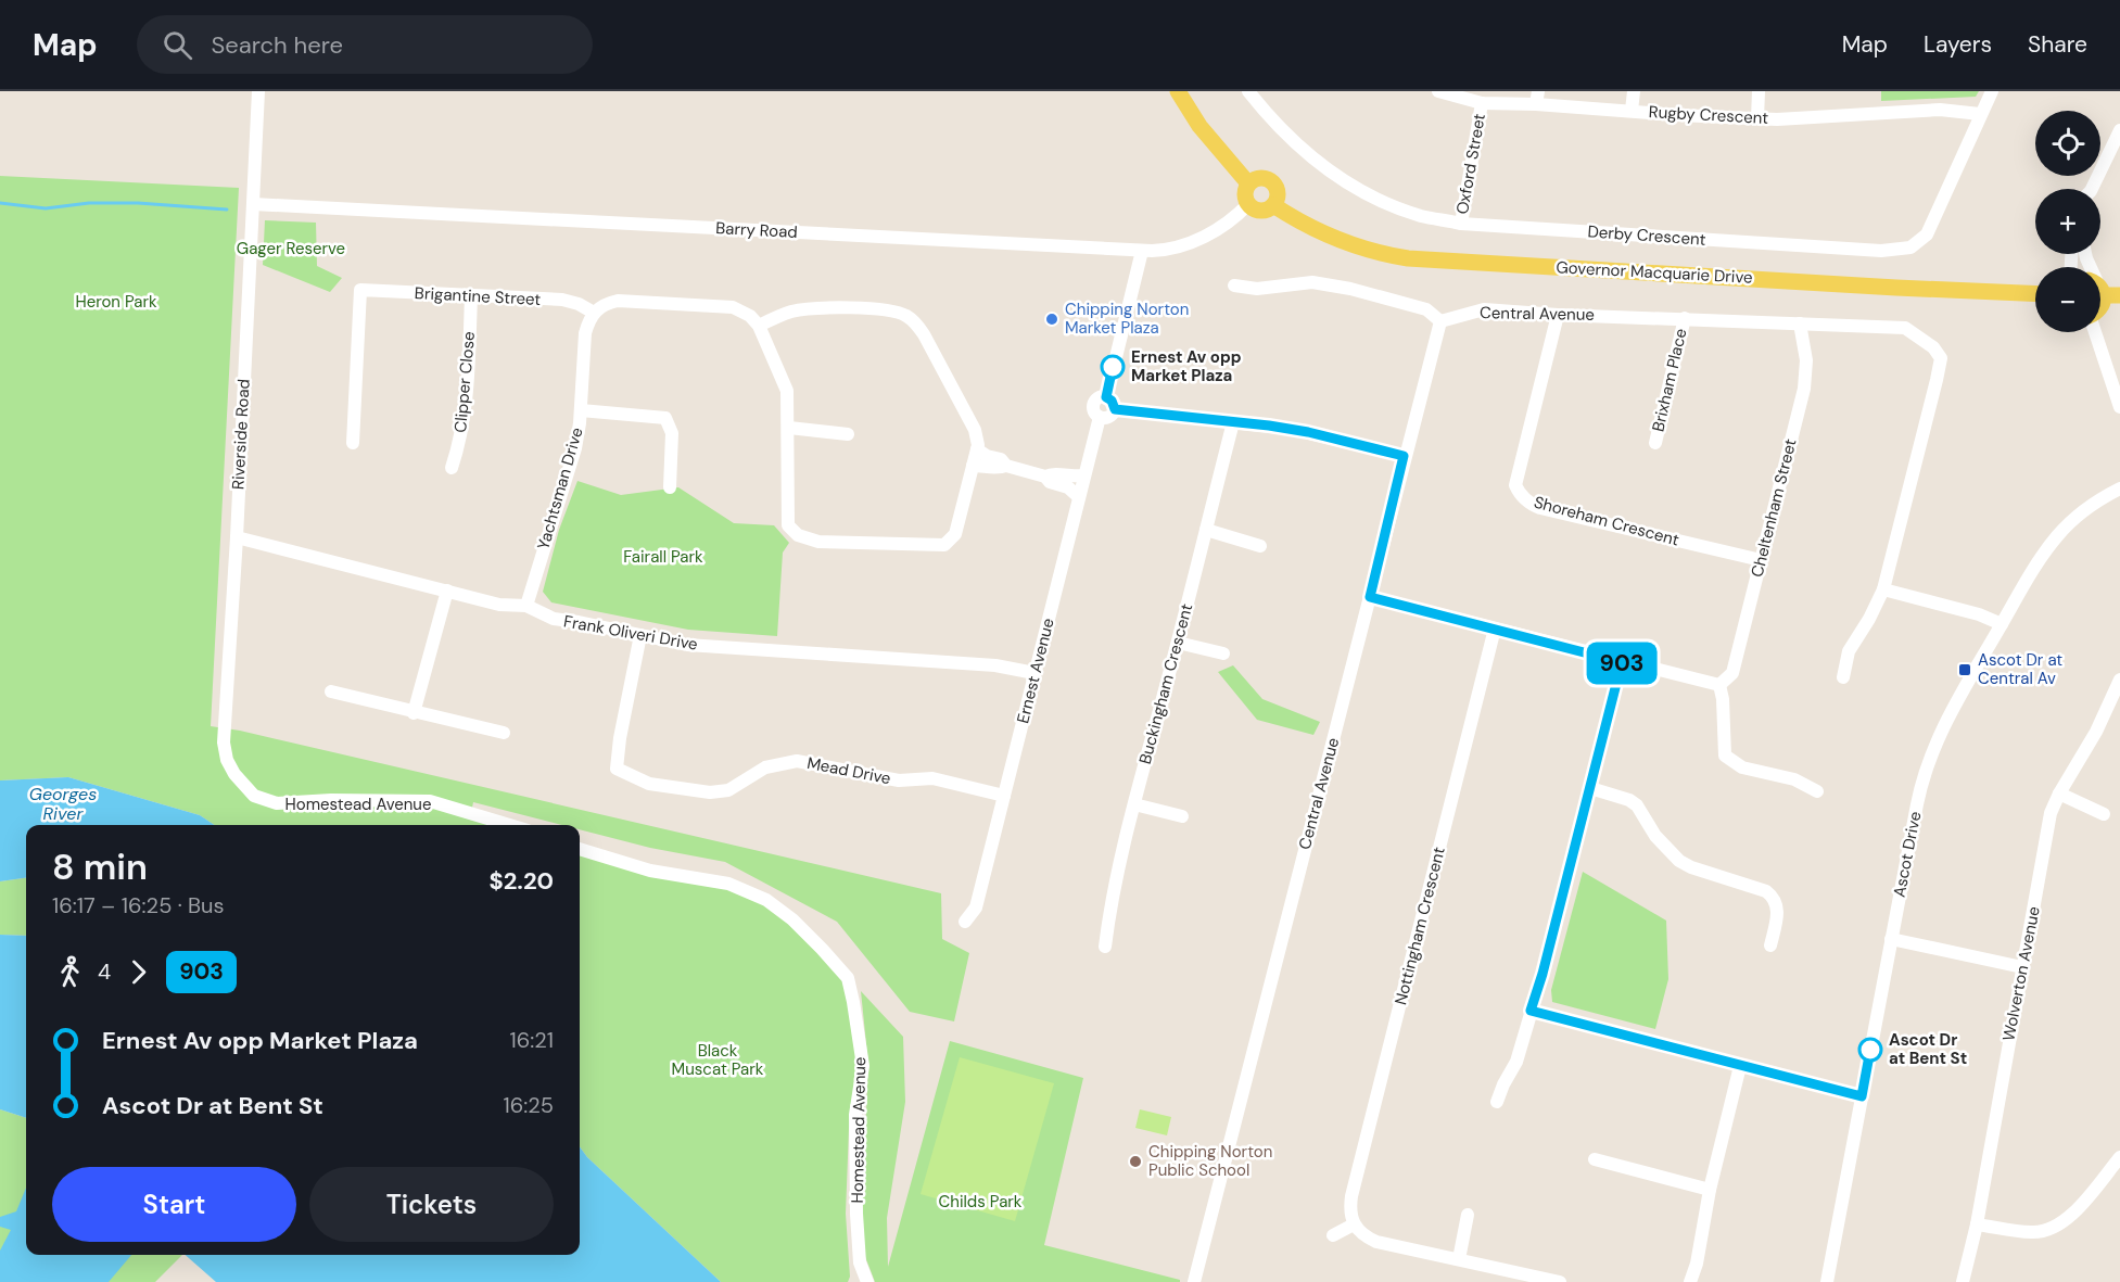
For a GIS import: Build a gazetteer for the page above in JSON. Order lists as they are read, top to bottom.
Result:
{
  "streets": {
    "main road": ["Governor Macquarie Drive"],
    "street": [
      "Rugby Crescent",
      "Oxford Street",
      "Barry Road",
      "Derby Crescent",
      "Brigantine Street",
      "Central Avenue",
      "Brixham Place",
      "Clipper Close",
      "Riverside Road",
      "Yachtsman Drive",
      "Cheltenham Street",
      "Shoreham Crescent",
      "Frank Oliveri Drive",
      "Ernest Avenue",
      "Buckingham Crescent",
      "Mead Drive",
      "Homestead Avenue",
      "Ascot Drive",
      "Nottingham Crescent",
      "Wolverton Avenue"
    ]
  },
  "crossings": [
    ["Rugby Crescent", "Oxford Street"],
    ["Rugby Crescent", "Derby Crescent"],
    ["Oxford Street", "Derby Crescent"],
    ["Barry Road", "Governor Macquarie Drive"],
    ["Barry Road", "Riverside Road"],
    ["Brigantine Street", "Clipper Close"],
    ["Brigantine Street", "Yachtsman Drive"],
    ["Central Avenue", "Brixham Place"],
    ["Central Avenue", "Cheltenham Street"],
    ["Central Avenue", "Shoreham Crescent"],
    ["Riverside Road", "Frank Oliveri Drive"],
    ["Riverside Road", "Homestead Avenue"],
    ["Yachtsman Drive", "Frank Oliveri Drive"],
    ["Cheltenham Street", "Shoreham Crescent"],
    ["Frank Oliveri Drive", "Ernest Avenue"],
    ["Frank Oliveri Drive", "Mead Drive"],
    ["Ernest Avenue", "Mead Drive"]
  ],
  "water": ["Georges River"],
  "parks": [
    "Gager Reserve",
    "Heron Park",
    "Fairall Park",
    "Black Muscat Park",
    "Childs Park"
  ],
  "places": {
    "other": [
      "Chipping Norton Market Plaza",
      "Ernest Av opp Market Plaza",
      "Ascot Dr at Bent St",
      "Chipping Norton Public School"
    ],
    "transit": ["Ascot Dr at Central Av"]
  },
  "lines": ["bus line 903"],
  "page": {
    "header": "Map",
    "search": "Search here",
    "nav": ["Map", "Layers", "Share"],
    "on_map": "903",
    "map_buttons": ["+", "−"],
    "heading": ["8 min", "16:17 – 16:25 · Bus", "$2.20"],
    "legs": ["4", "903"],
    "list": [
      {
        "name": "Ernest Av opp Market Plaza",
        "value": "16:21"
      },
      {
        "name": "Ascot Dr at Bent St",
        "value": "16:25"
      }
    ],
    "buttons": ["Start", "Tickets"]
  }
}
